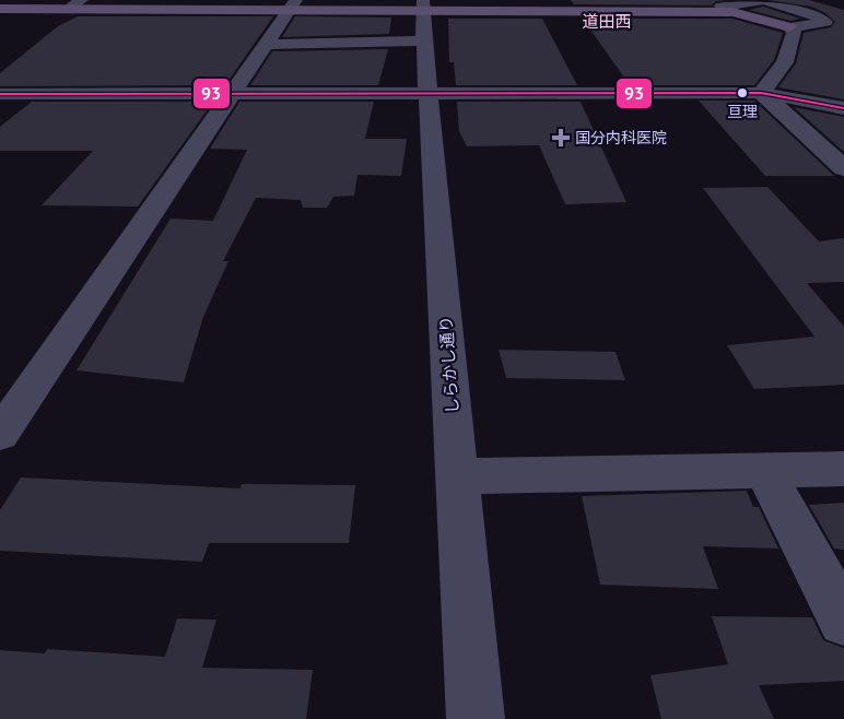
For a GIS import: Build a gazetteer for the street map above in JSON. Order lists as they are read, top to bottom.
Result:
{
  "streets": {
    "street": ["しらかし通り"]
  },
  "districts": ["道田西"],
  "places": {
    "other": ["亘理"],
    "health": ["国分内科医院"]
  },
  "lines": ["transit line 93"]
}
